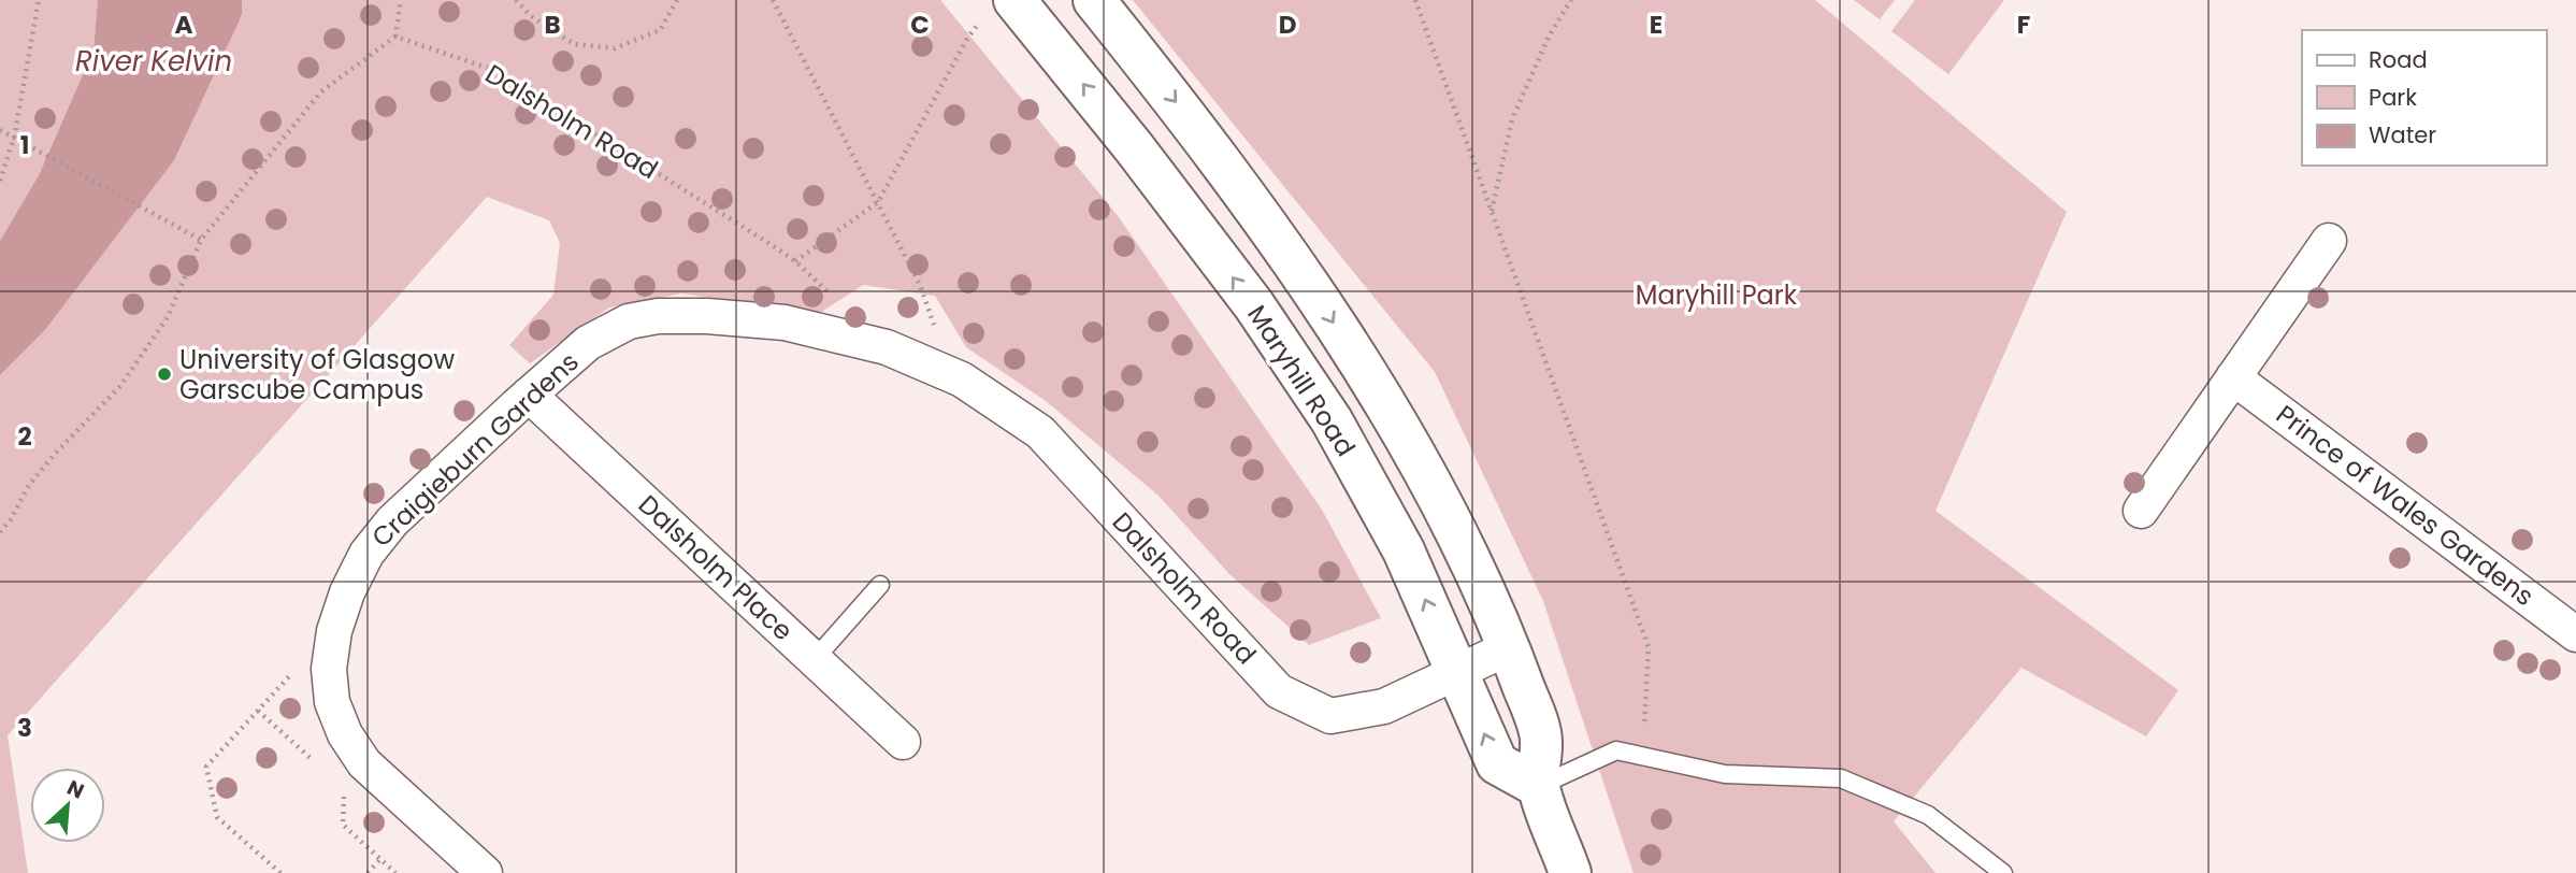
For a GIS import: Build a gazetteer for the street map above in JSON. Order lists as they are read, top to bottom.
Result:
{
  "streets": {
    "main road": ["Maryhill Road"],
    "street": [
      "Dalsholm Road",
      "Craigieburn Gardens",
      "Prince of Wales Gardens",
      "Dalsholm Place"
    ]
  },
  "crossings": [
    ["Dalsholm Road", "Maryhill Road"],
    ["Dalsholm Road", "Craigieburn Gardens"],
    ["Craigieburn Gardens", "Dalsholm Place"]
  ],
  "water": ["River Kelvin"],
  "parks": ["Maryhill Park"],
  "places": ["University of Glasgow Garscube Campus"],
  "legend": ["Road", "Park", "Water"],
  "north": "top right",
  "grid": {
    "columns": [
      "A",
      "B",
      "C",
      "D",
      "E",
      "F"
    ],
    "rows": ["1", "2", "3"]
  }
}
